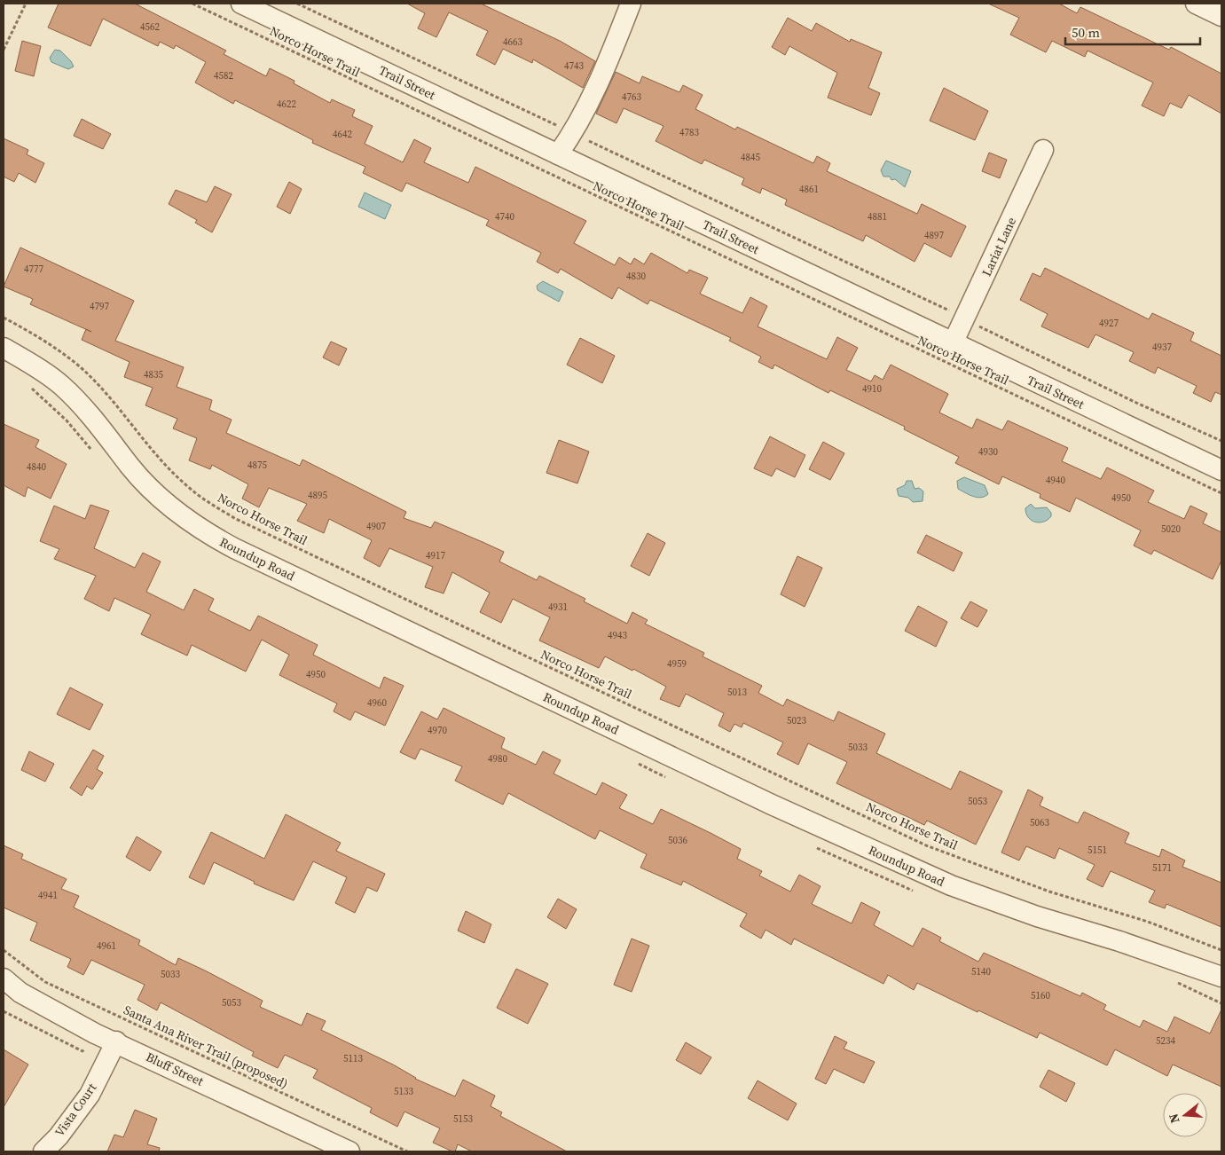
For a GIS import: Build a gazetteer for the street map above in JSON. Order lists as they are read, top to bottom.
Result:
{
  "streets": {
    "street": [
      "Trail Street",
      "Lariat Lane",
      "Roundup Road",
      "Bluff Street",
      "Vista Court"
    ],
    "path": ["Norco Horse Trail", "Santa Ana River Trail (proposed)"]
  },
  "crossings": [
    ["Trail Street", "Lariat Lane"],
    ["Bluff Street", "Vista Court"]
  ],
  "house_numbers": [
    "4562",
    "4663",
    "4743",
    "4582",
    "4763",
    "4622",
    "4783",
    "4642",
    "4845",
    "4861",
    "4740",
    "4881",
    "4897",
    "4777",
    "4830",
    "4797",
    "4927",
    "4937",
    "4835",
    "4910",
    "4930",
    "4875",
    "4840",
    "4940",
    "4895",
    "4950",
    "4907",
    "5020",
    "4917",
    "4931",
    "4943",
    "4959",
    "4950",
    "5013",
    "4960",
    "5023",
    "4970",
    "5033",
    "4980",
    "5053",
    "5063",
    "5036",
    "5151",
    "5171",
    "4941",
    "4961",
    "5140",
    "5033",
    "5160",
    "5053",
    "5234",
    "5113",
    "5133",
    "5153"
  ],
  "scale_bar": "50 m",
  "north": "left"
}
